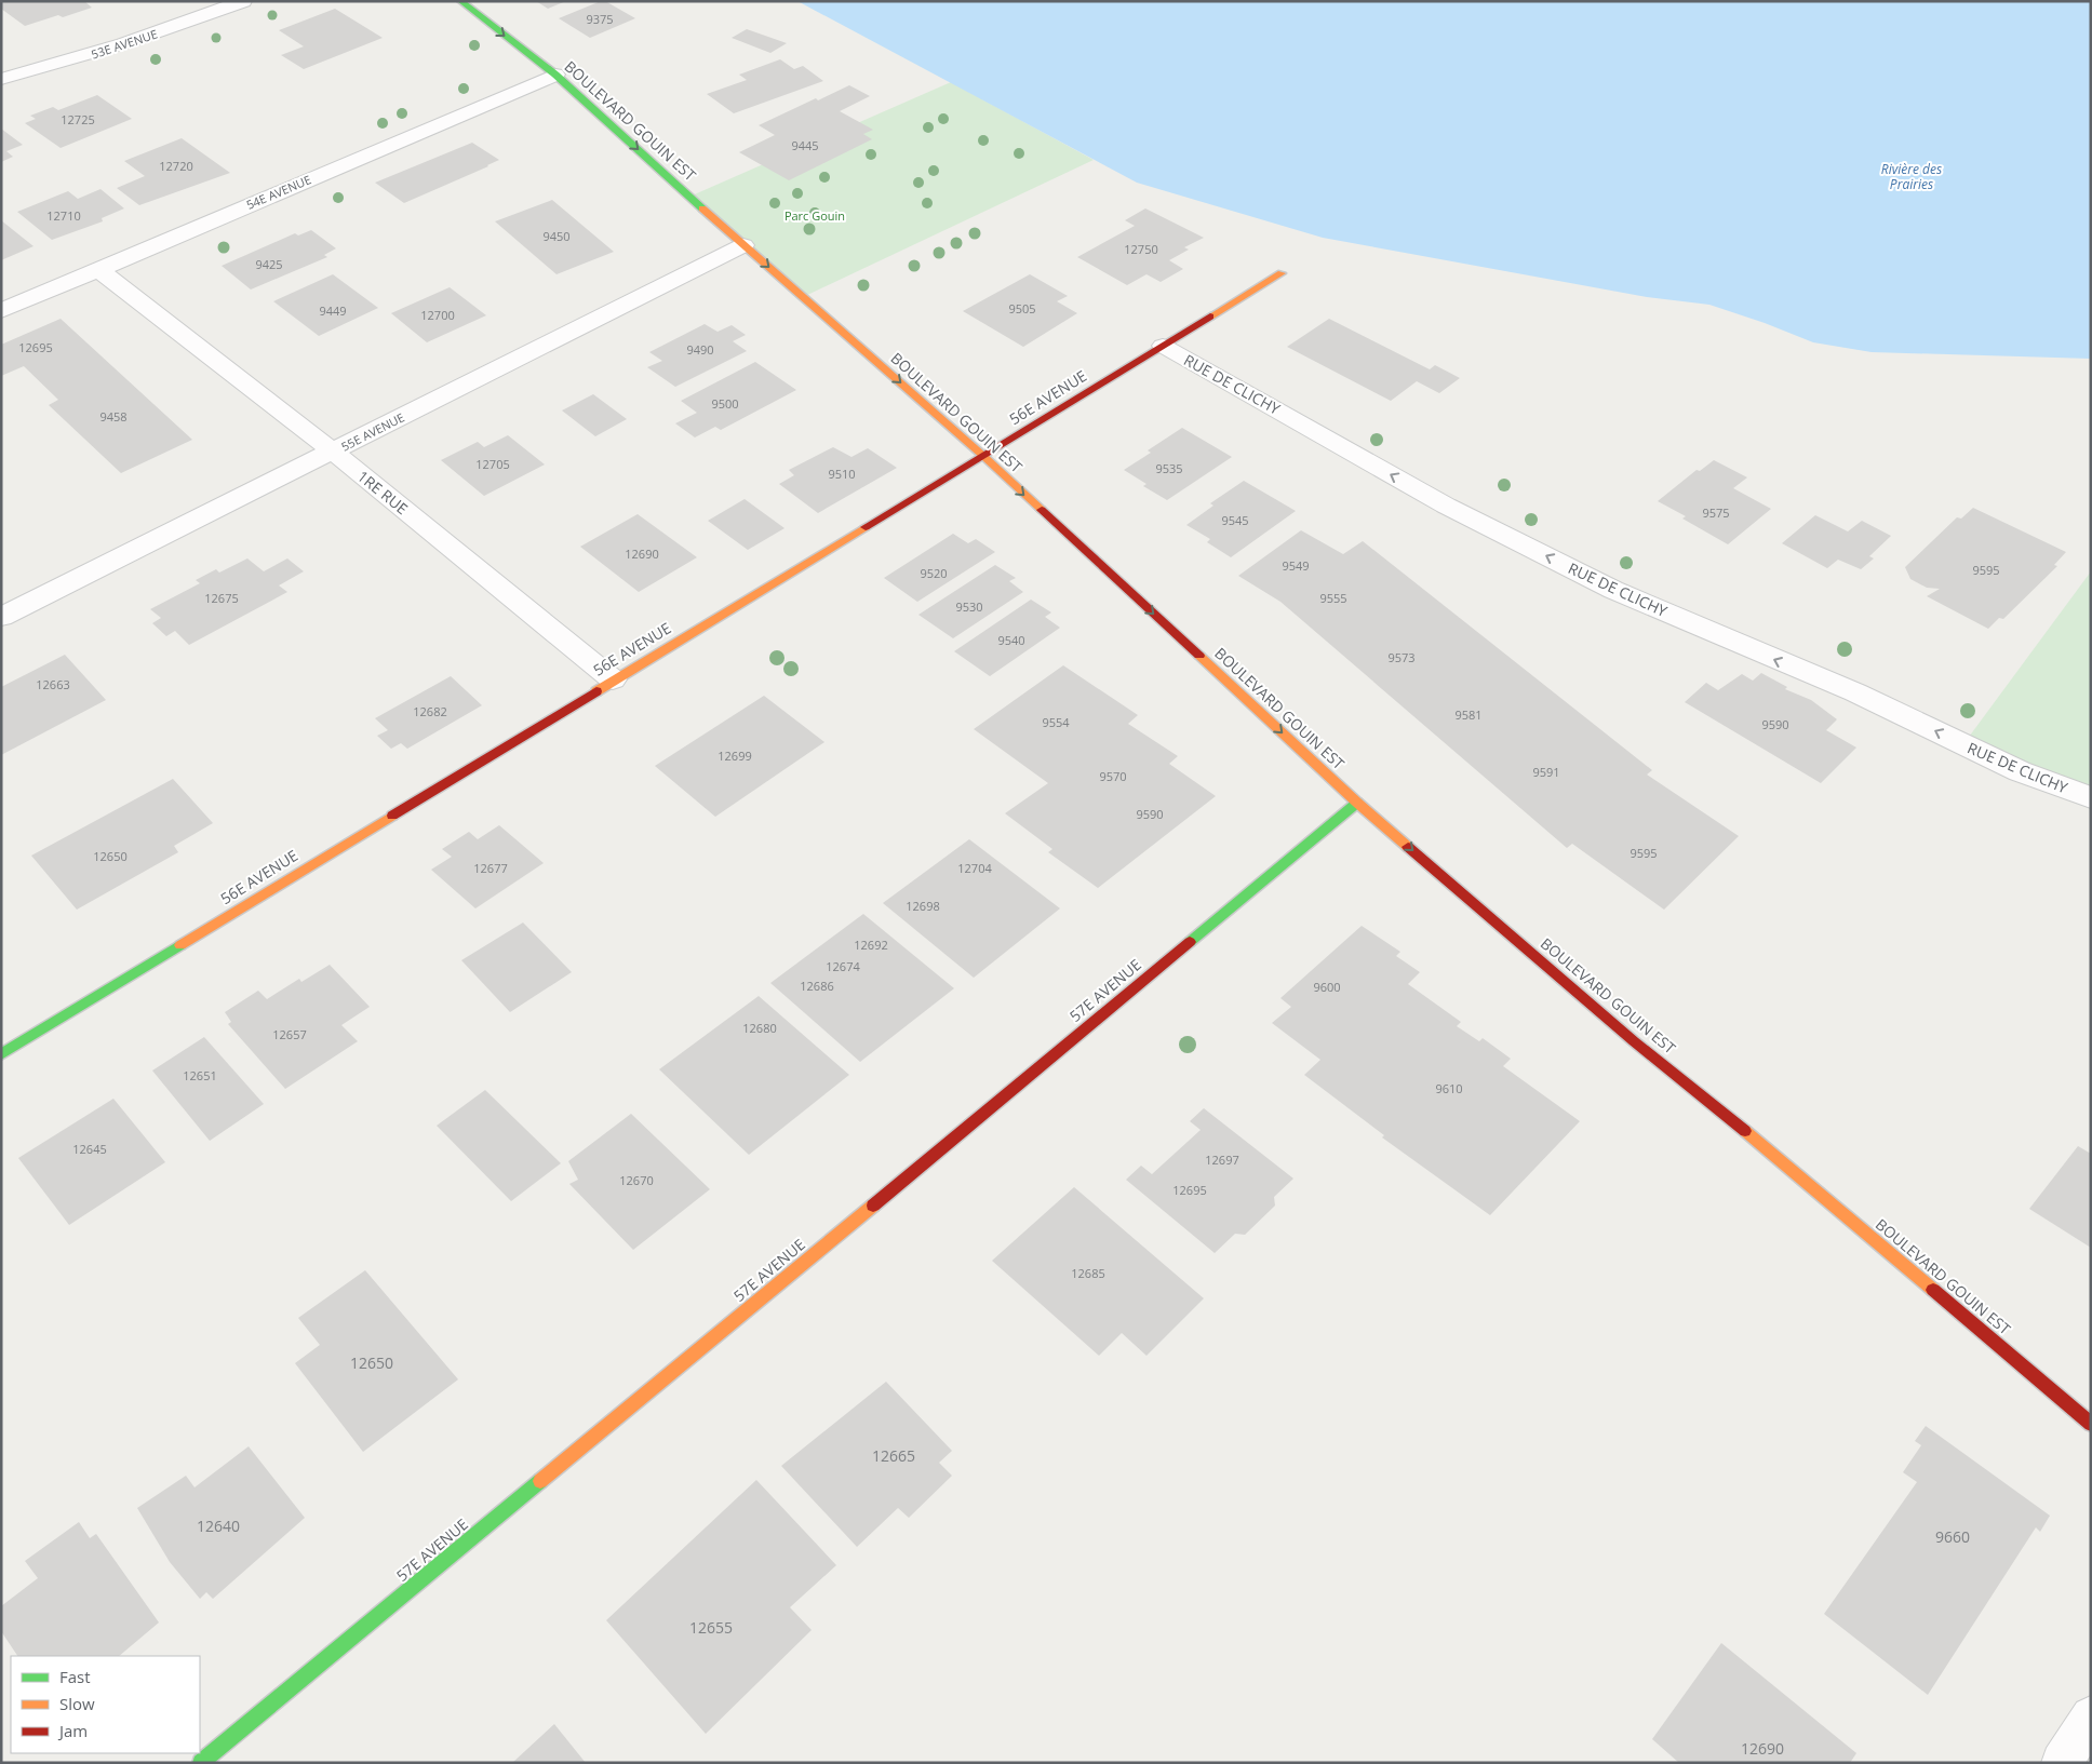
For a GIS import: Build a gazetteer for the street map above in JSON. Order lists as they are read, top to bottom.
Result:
{
  "streets": {
    "street": [
      "53E AVENUE",
      "BOULEVARD GOUIN EST",
      "54E AVENUE",
      "RUE DE CLICHY",
      "56E AVENUE",
      "55E AVENUE",
      "1RE RUE",
      "57E AVENUE"
    ]
  },
  "crossings": [
    ["BOULEVARD GOUIN EST", "54E AVENUE"],
    ["BOULEVARD GOUIN EST", "56E AVENUE"],
    ["BOULEVARD GOUIN EST", "55E AVENUE"],
    ["BOULEVARD GOUIN EST", "57E AVENUE"],
    ["54E AVENUE", "1RE RUE"],
    ["RUE DE CLICHY", "56E AVENUE"],
    ["56E AVENUE", "1RE RUE"],
    ["55E AVENUE", "1RE RUE"]
  ],
  "one_way": ["BOULEVARD GOUIN EST", "RUE DE CLICHY"],
  "water": ["Rivière des Prairies"],
  "parks": ["Parc Gouin"],
  "house_numbers": [
    "9375",
    "12725",
    "9445",
    "12720",
    "12710",
    "9450",
    "12750",
    "9425",
    "9505",
    "9449",
    "12700",
    "12695",
    "9490",
    "9500",
    "9458",
    "12705",
    "9535",
    "9510",
    "9575",
    "9545",
    "12690",
    "9549",
    "9595",
    "9520",
    "12675",
    "9555",
    "9530",
    "9540",
    "9573",
    "12663",
    "12682",
    "9581",
    "9554",
    "9590",
    "12699",
    "9591",
    "9570",
    "9590",
    "9595",
    "12650",
    "12677",
    "12704",
    "12698",
    "12692",
    "12674",
    "12686",
    "9600",
    "12680",
    "12657",
    "12651",
    "9610",
    "12645",
    "12697",
    "12670",
    "12695",
    "12685",
    "12650",
    "12665",
    "12640",
    "9660",
    "12655",
    "12690"
  ],
  "legend": ["Fast", "Slow", "Jam"]
}
